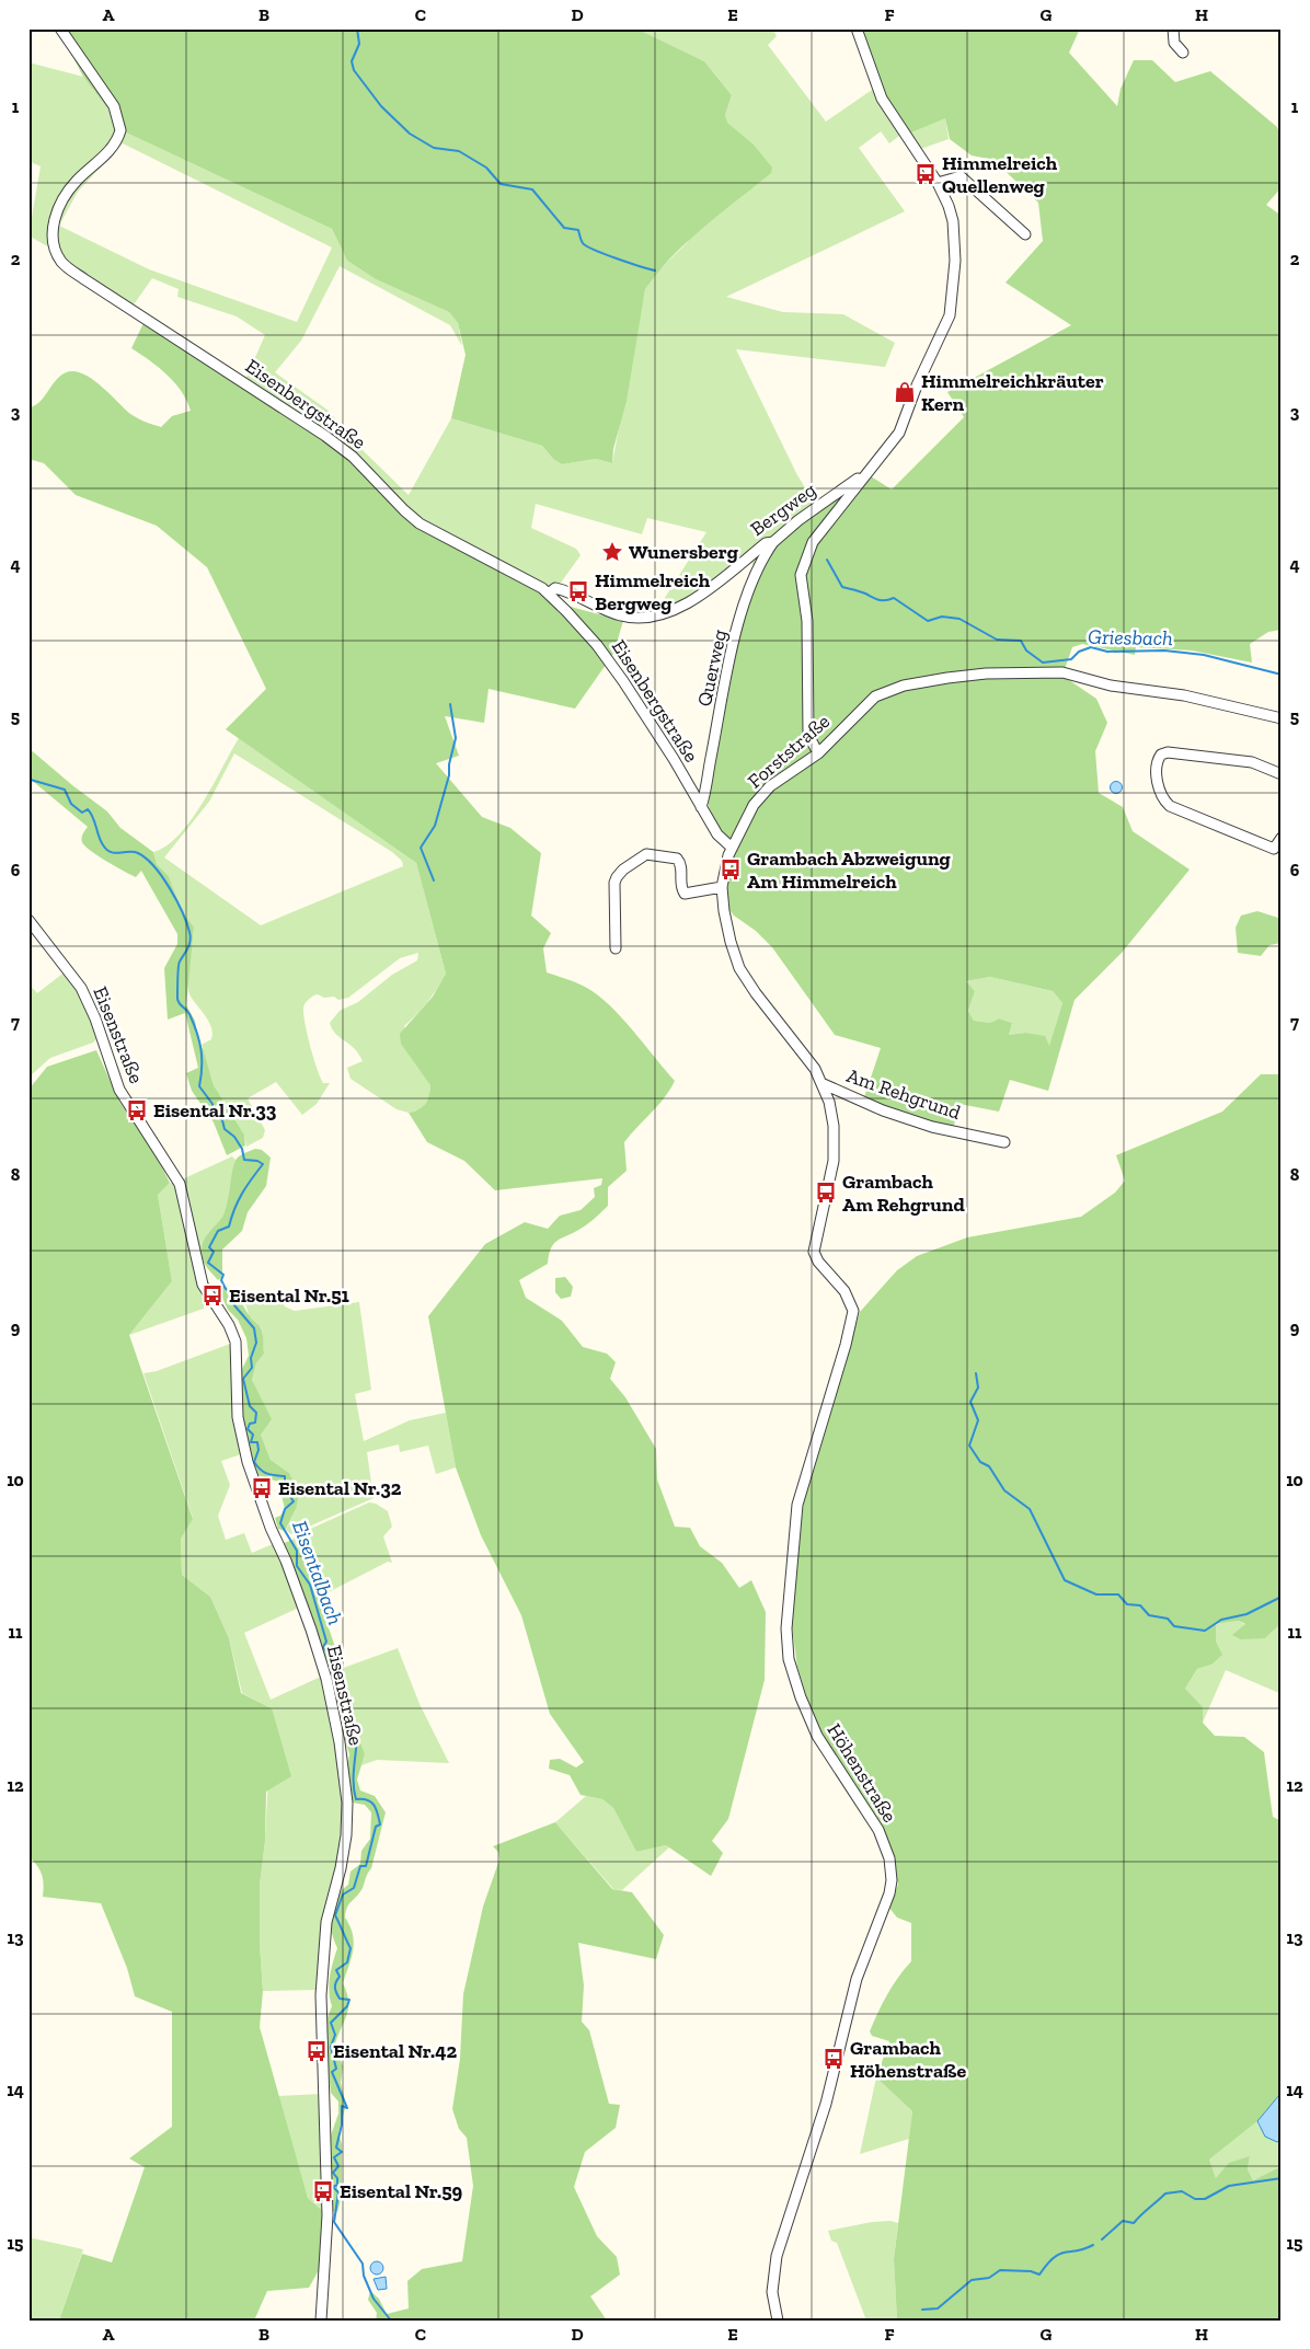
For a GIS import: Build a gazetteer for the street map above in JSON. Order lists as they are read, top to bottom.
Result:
{
  "streets": {
    "street": [
      "Eisenbergstraße",
      "Bergweg",
      "Querweg",
      "Forststraße",
      "Eisenstraße",
      "Am Rehgrund",
      "Höhenstraße"
    ]
  },
  "crossings": [
    ["Eisenbergstraße", "Bergweg"],
    ["Eisenbergstraße", "Querweg"],
    ["Eisenbergstraße", "Forststraße"],
    ["Bergweg", "Querweg"],
    ["Forststraße", "Am Rehgrund"],
    ["Forststraße", "Höhenstraße"]
  ],
  "water": ["Griesbach", "Eisentalbach"],
  "places": {
    "bus stop": [
      "Himmelreich Quellenweg",
      "Himmelreich Bergweg",
      "Grambach Abzweigung Am Himmelreich",
      "Eisental Nr.33",
      "Grambach Am Rehgrund",
      "Eisental Nr.51",
      "Eisental Nr.32",
      "Eisental Nr.42",
      "Grambach Höhenstraße",
      "Eisental Nr.59"
    ],
    "shop": ["Himmelreichkräuter Kern"],
    "place": ["Wunersberg"]
  },
  "grid": {
    "columns": [
      "A",
      "B",
      "C",
      "D",
      "E",
      "F",
      "G",
      "H"
    ],
    "rows": [
      "1",
      "2",
      "3",
      "4",
      "5",
      "6",
      "7",
      "8",
      "9",
      "10",
      "11",
      "12",
      "13",
      "14",
      "15"
    ]
  }
}
